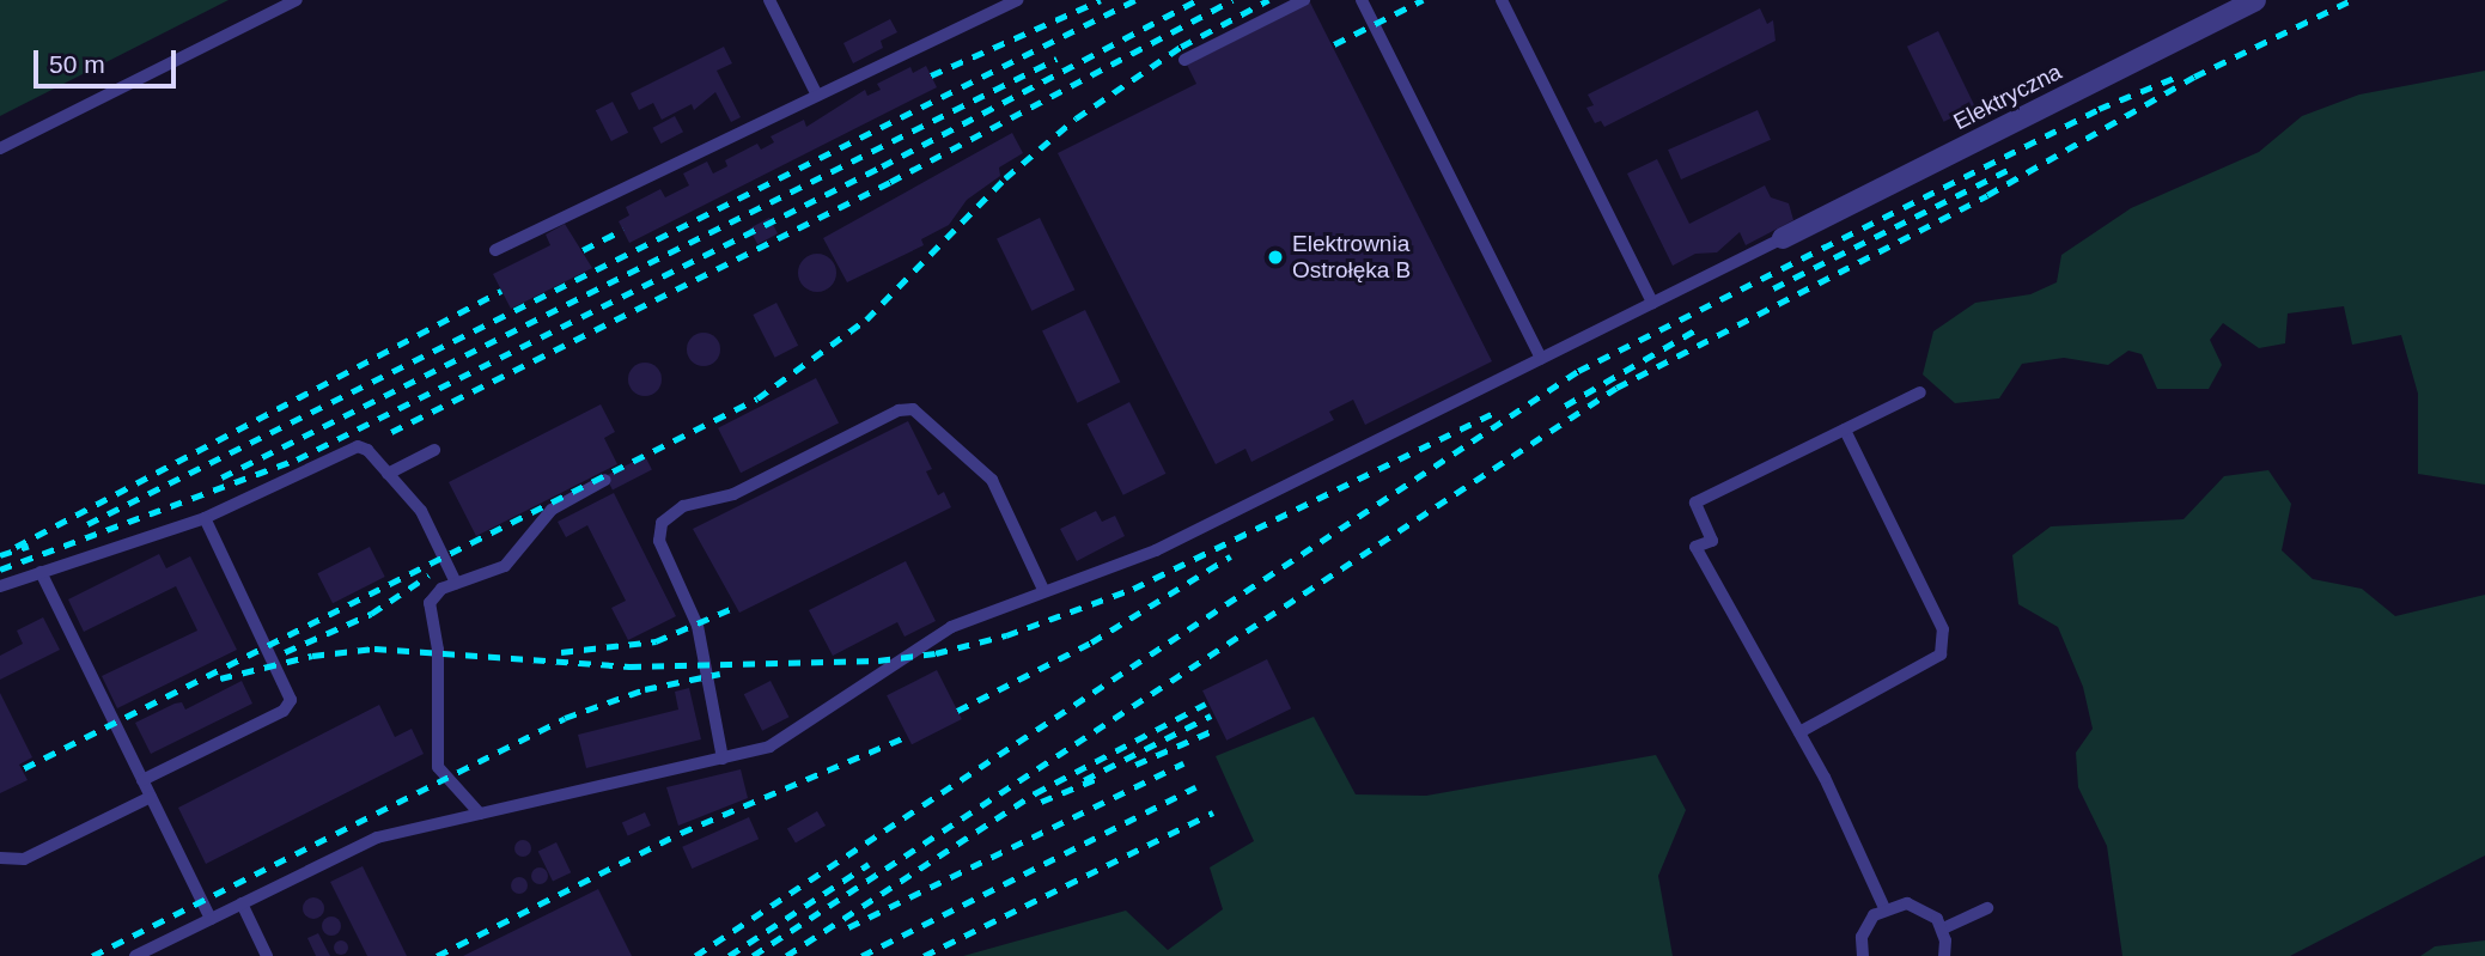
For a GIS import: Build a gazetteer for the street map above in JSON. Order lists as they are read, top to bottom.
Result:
{
  "streets": {
    "street": ["Elektryczna"]
  },
  "places": ["Elektrownia Ostrołęka B"],
  "scale_bar": "50 m"
}
